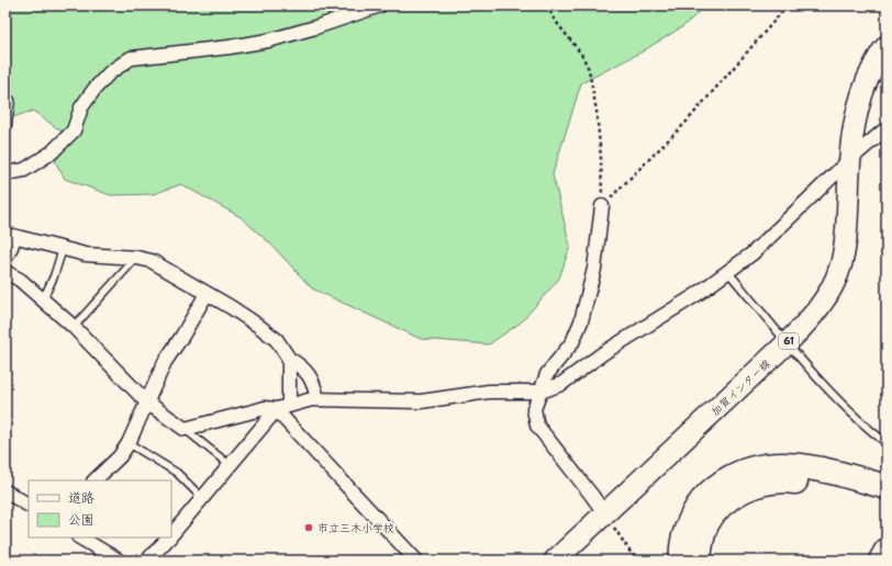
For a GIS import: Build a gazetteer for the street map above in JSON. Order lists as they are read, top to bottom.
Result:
{
  "streets": {
    "main road": ["61", "加賀インター線"]
  },
  "places": ["市立三木小学校"],
  "legend": ["道路", "公園"]
}
